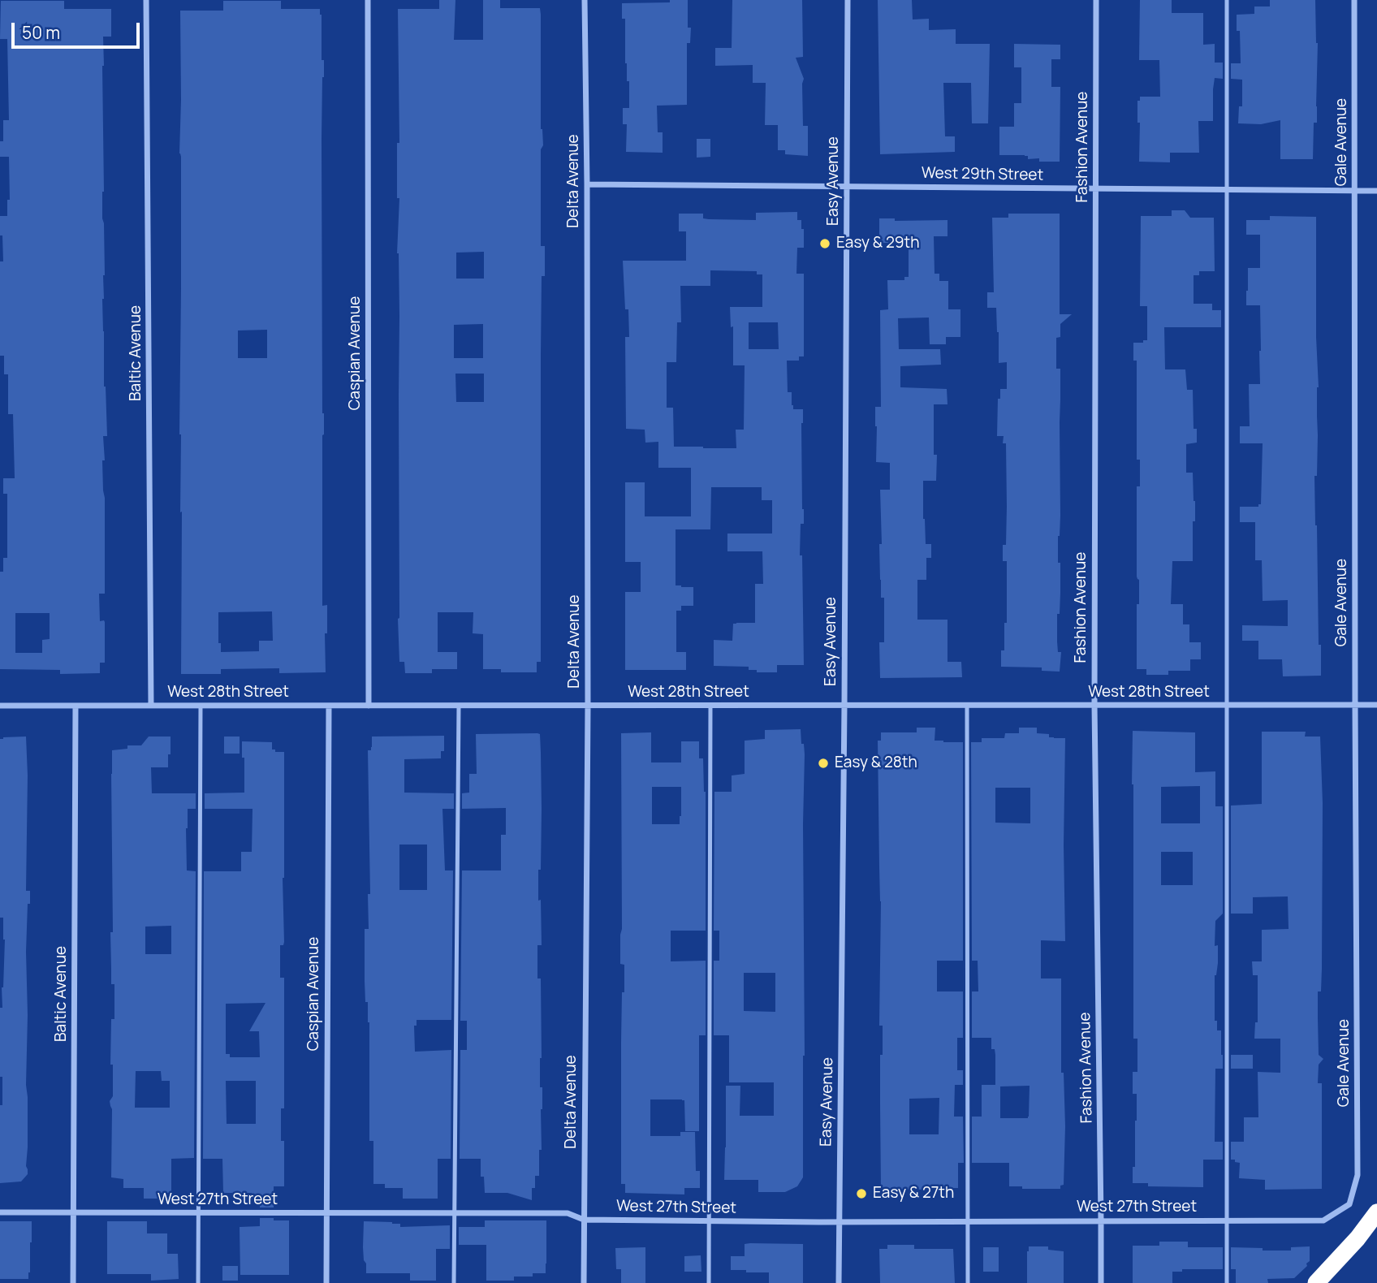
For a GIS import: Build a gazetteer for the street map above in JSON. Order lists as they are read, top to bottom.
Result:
{
  "streets": {
    "street": [
      "Gale Avenue",
      "Fashion Avenue",
      "West 29th Street",
      "Delta Avenue",
      "Easy Avenue",
      "Baltic Avenue",
      "Caspian Avenue",
      "West 28th Street",
      "West 27th Street"
    ]
  },
  "crossings": [
    ["Gale Avenue", "West 29th Street"],
    ["Gale Avenue", "West 28th Street"],
    ["Gale Avenue", "West 27th Street"],
    ["Fashion Avenue", "West 29th Street"],
    ["Fashion Avenue", "West 28th Street"],
    ["Fashion Avenue", "West 27th Street"],
    ["West 29th Street", "Delta Avenue"],
    ["West 29th Street", "Easy Avenue"],
    ["Delta Avenue", "West 28th Street"],
    ["Delta Avenue", "West 27th Street"],
    ["Easy Avenue", "West 28th Street"],
    ["Easy Avenue", "West 27th Street"],
    ["Baltic Avenue", "West 28th Street"],
    ["Baltic Avenue", "West 27th Street"],
    ["Caspian Avenue", "West 28th Street"],
    ["Caspian Avenue", "West 27th Street"]
  ],
  "places": ["Easy & 29th", "Easy & 28th", "Easy & 27th"],
  "scale_bar": "50 m"
}
